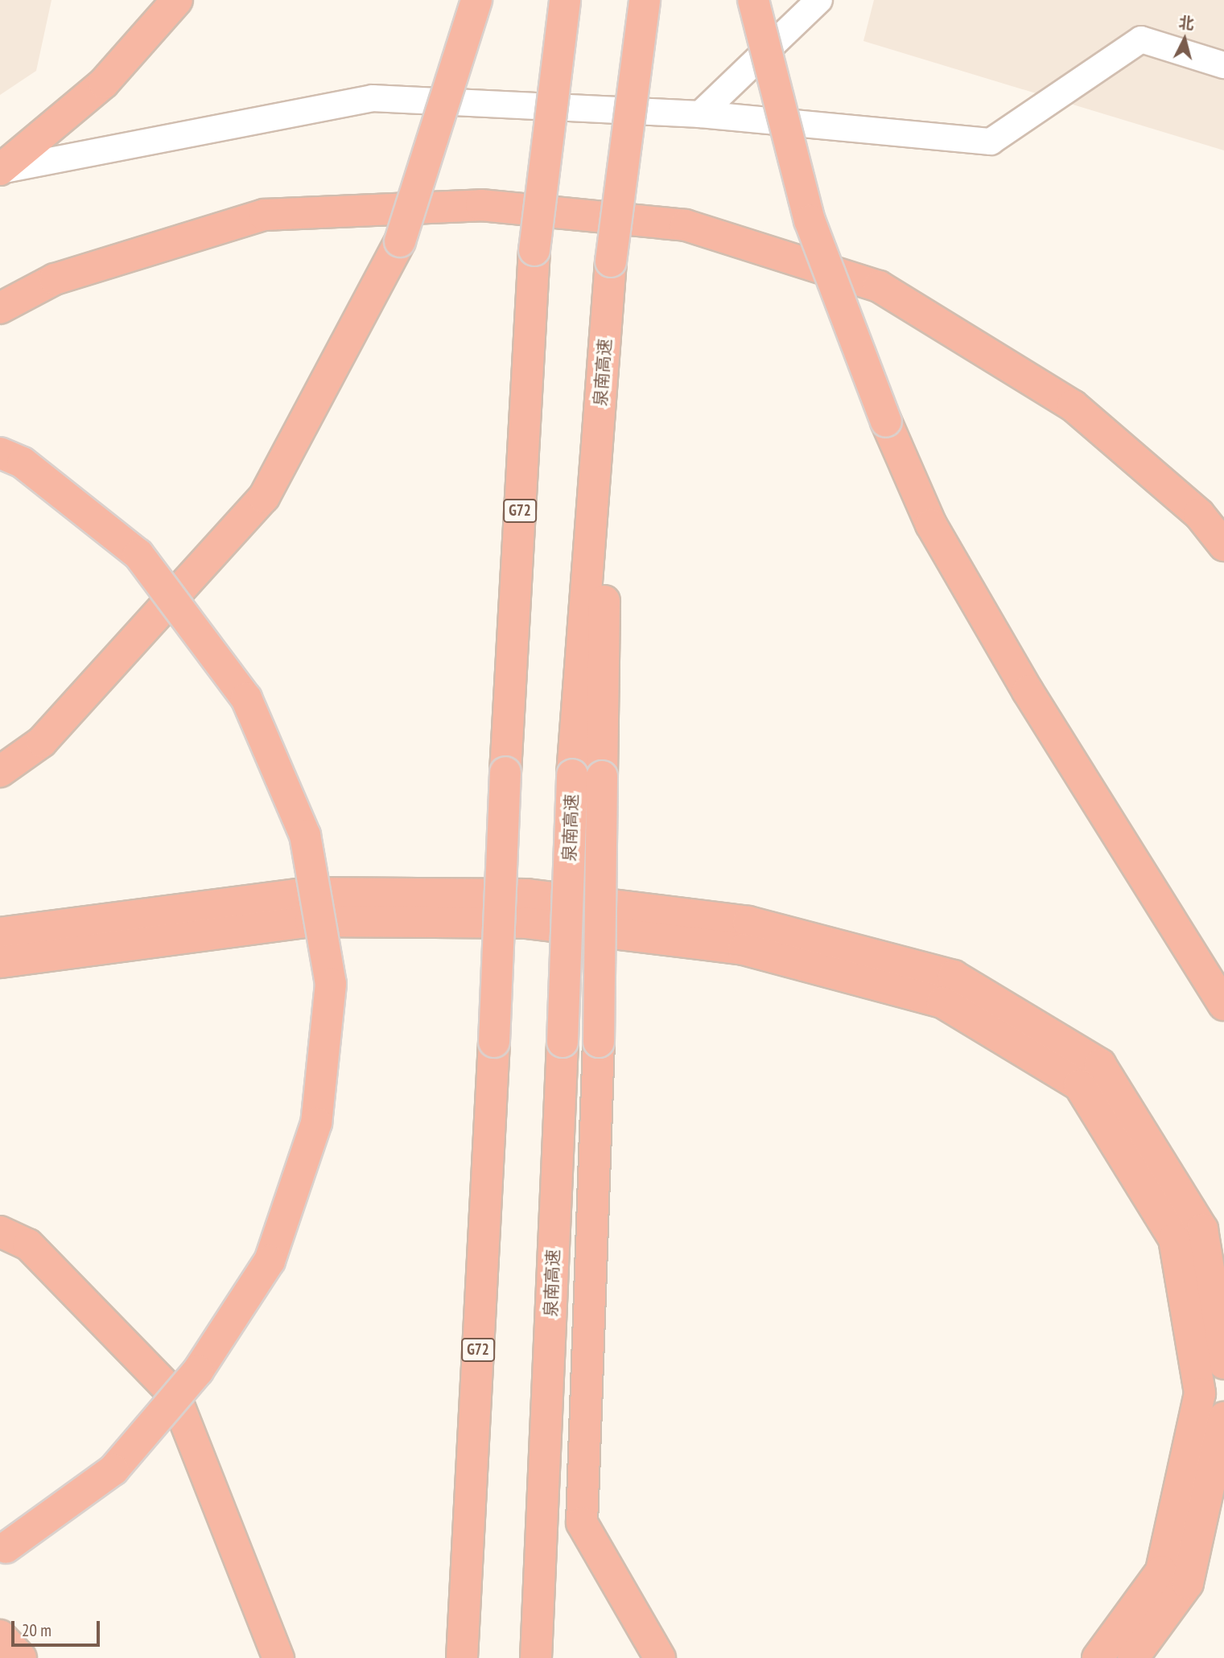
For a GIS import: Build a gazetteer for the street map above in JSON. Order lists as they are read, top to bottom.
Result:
{
  "streets": {
    "highway": ["泉南高速", "G72"]
  },
  "scale_bar": "20 m",
  "north": "top"
}
